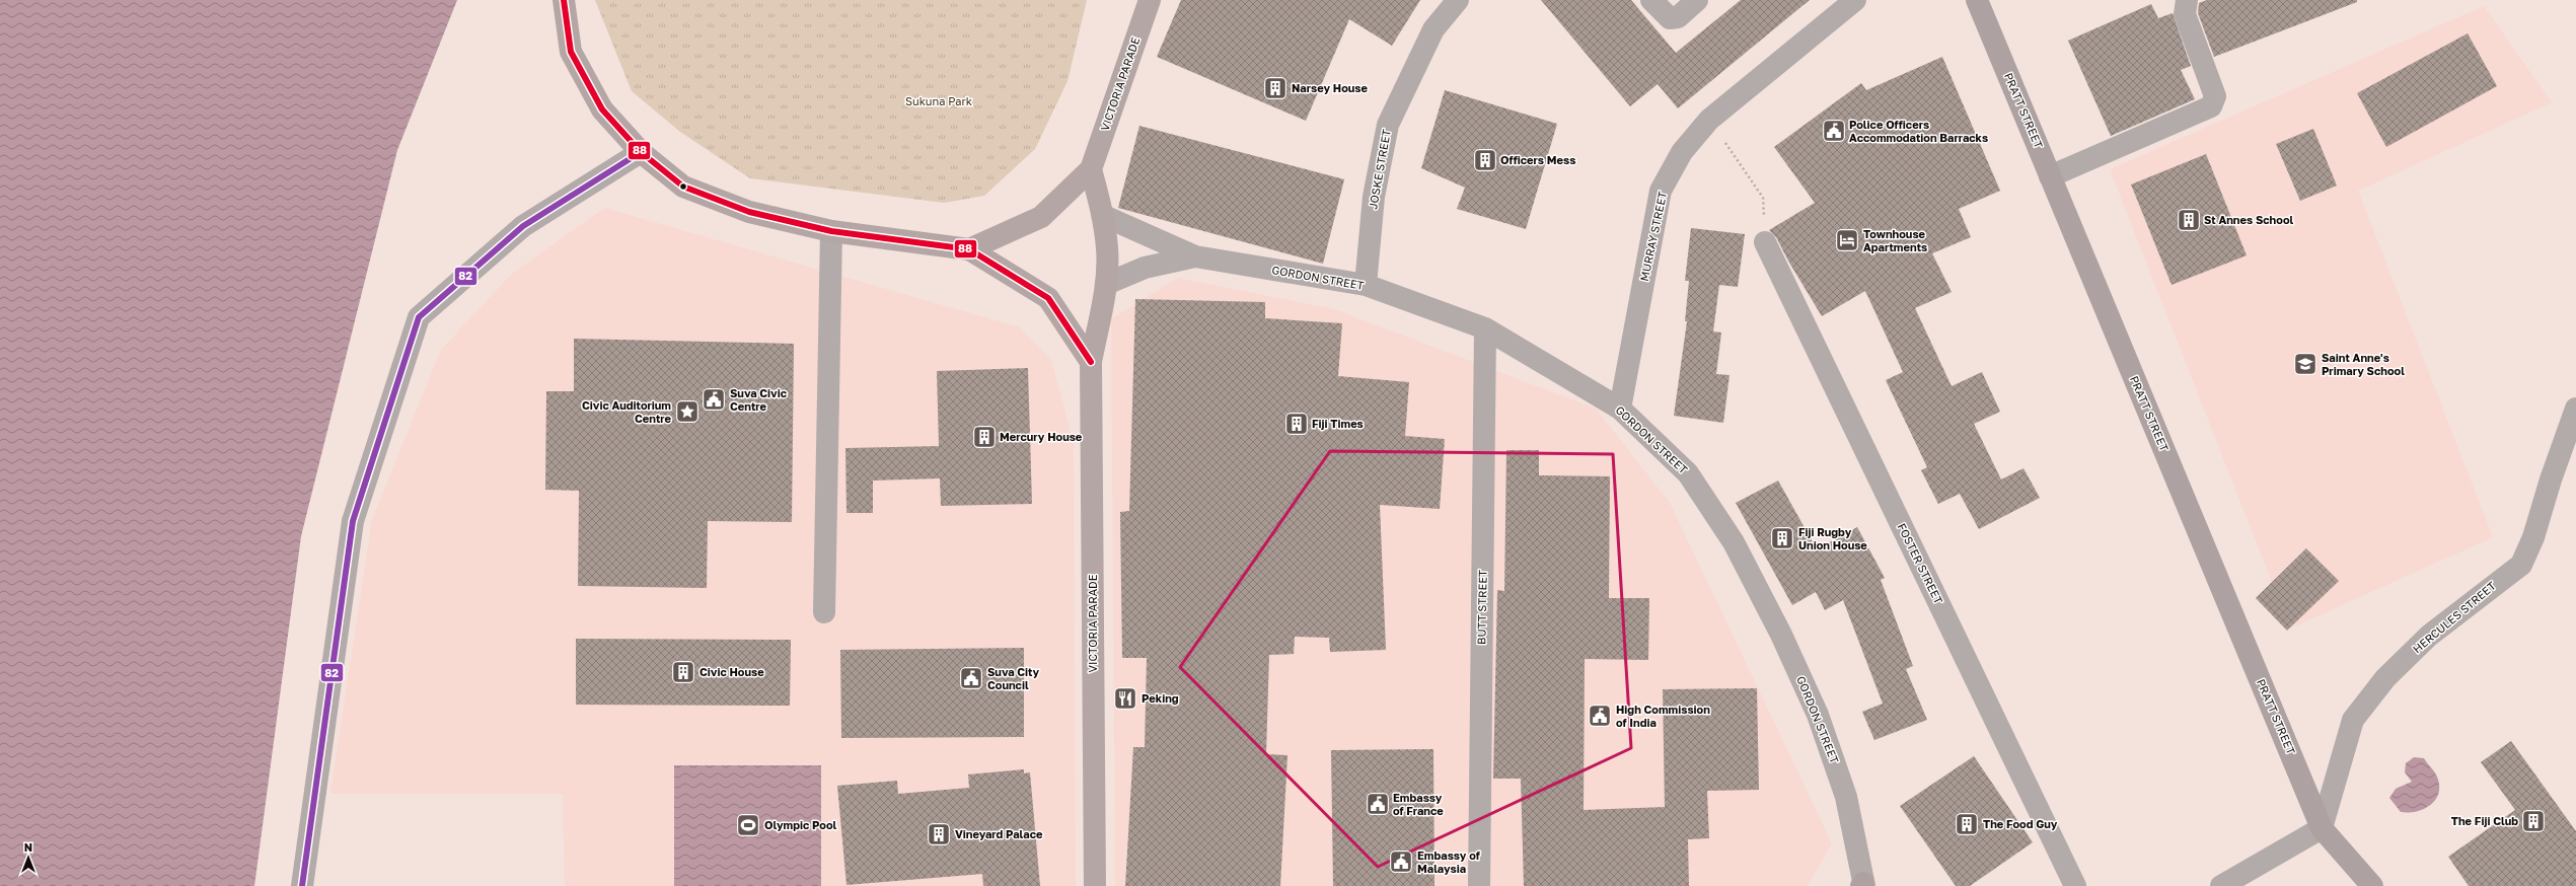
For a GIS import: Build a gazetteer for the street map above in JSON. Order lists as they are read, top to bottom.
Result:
{
  "streets": {
    "highway": ["VICTORIA PARADE"],
    "main road": ["PRATT STREET"],
    "street": [
      "JOSKE STREET",
      "MURRAY STREET",
      "GORDON STREET",
      "FOSTER STREET",
      "BUTT STREET",
      "HERCULES STREET"
    ]
  },
  "crossings": [
    ["VICTORIA PARADE", "GORDON STREET"],
    ["PRATT STREET", "HERCULES STREET"],
    ["JOSKE STREET", "GORDON STREET"],
    ["MURRAY STREET", "GORDON STREET"],
    ["GORDON STREET", "BUTT STREET"]
  ],
  "parks": ["Sukuna Park"],
  "places": {
    "building": [
      "Narsey House",
      "Officers Mess",
      "St Annes School",
      "Fiji Times",
      "Mercury House",
      "Fiji Rugby Union House",
      "Civic House",
      "The Fiji Club",
      "The Food Guy",
      "Vineyard Palace"
    ],
    "public building": [
      "Police Officers Accommodation Barracks",
      "Suva Civic Centre",
      "Suva City Council",
      "High Commission of India",
      "Embassy of France",
      "Embassy of Malaysia"
    ],
    "hotel": ["Townhouse Apartments"],
    "school or university": ["Saint Anne's Primary School"],
    "place": ["Civic Auditorium Centre"],
    "restaurant": ["Peking"],
    "sports": ["Olympic Pool"]
  },
  "lines": ["transit line 88", "transit line 82"],
  "north": "top"
}
